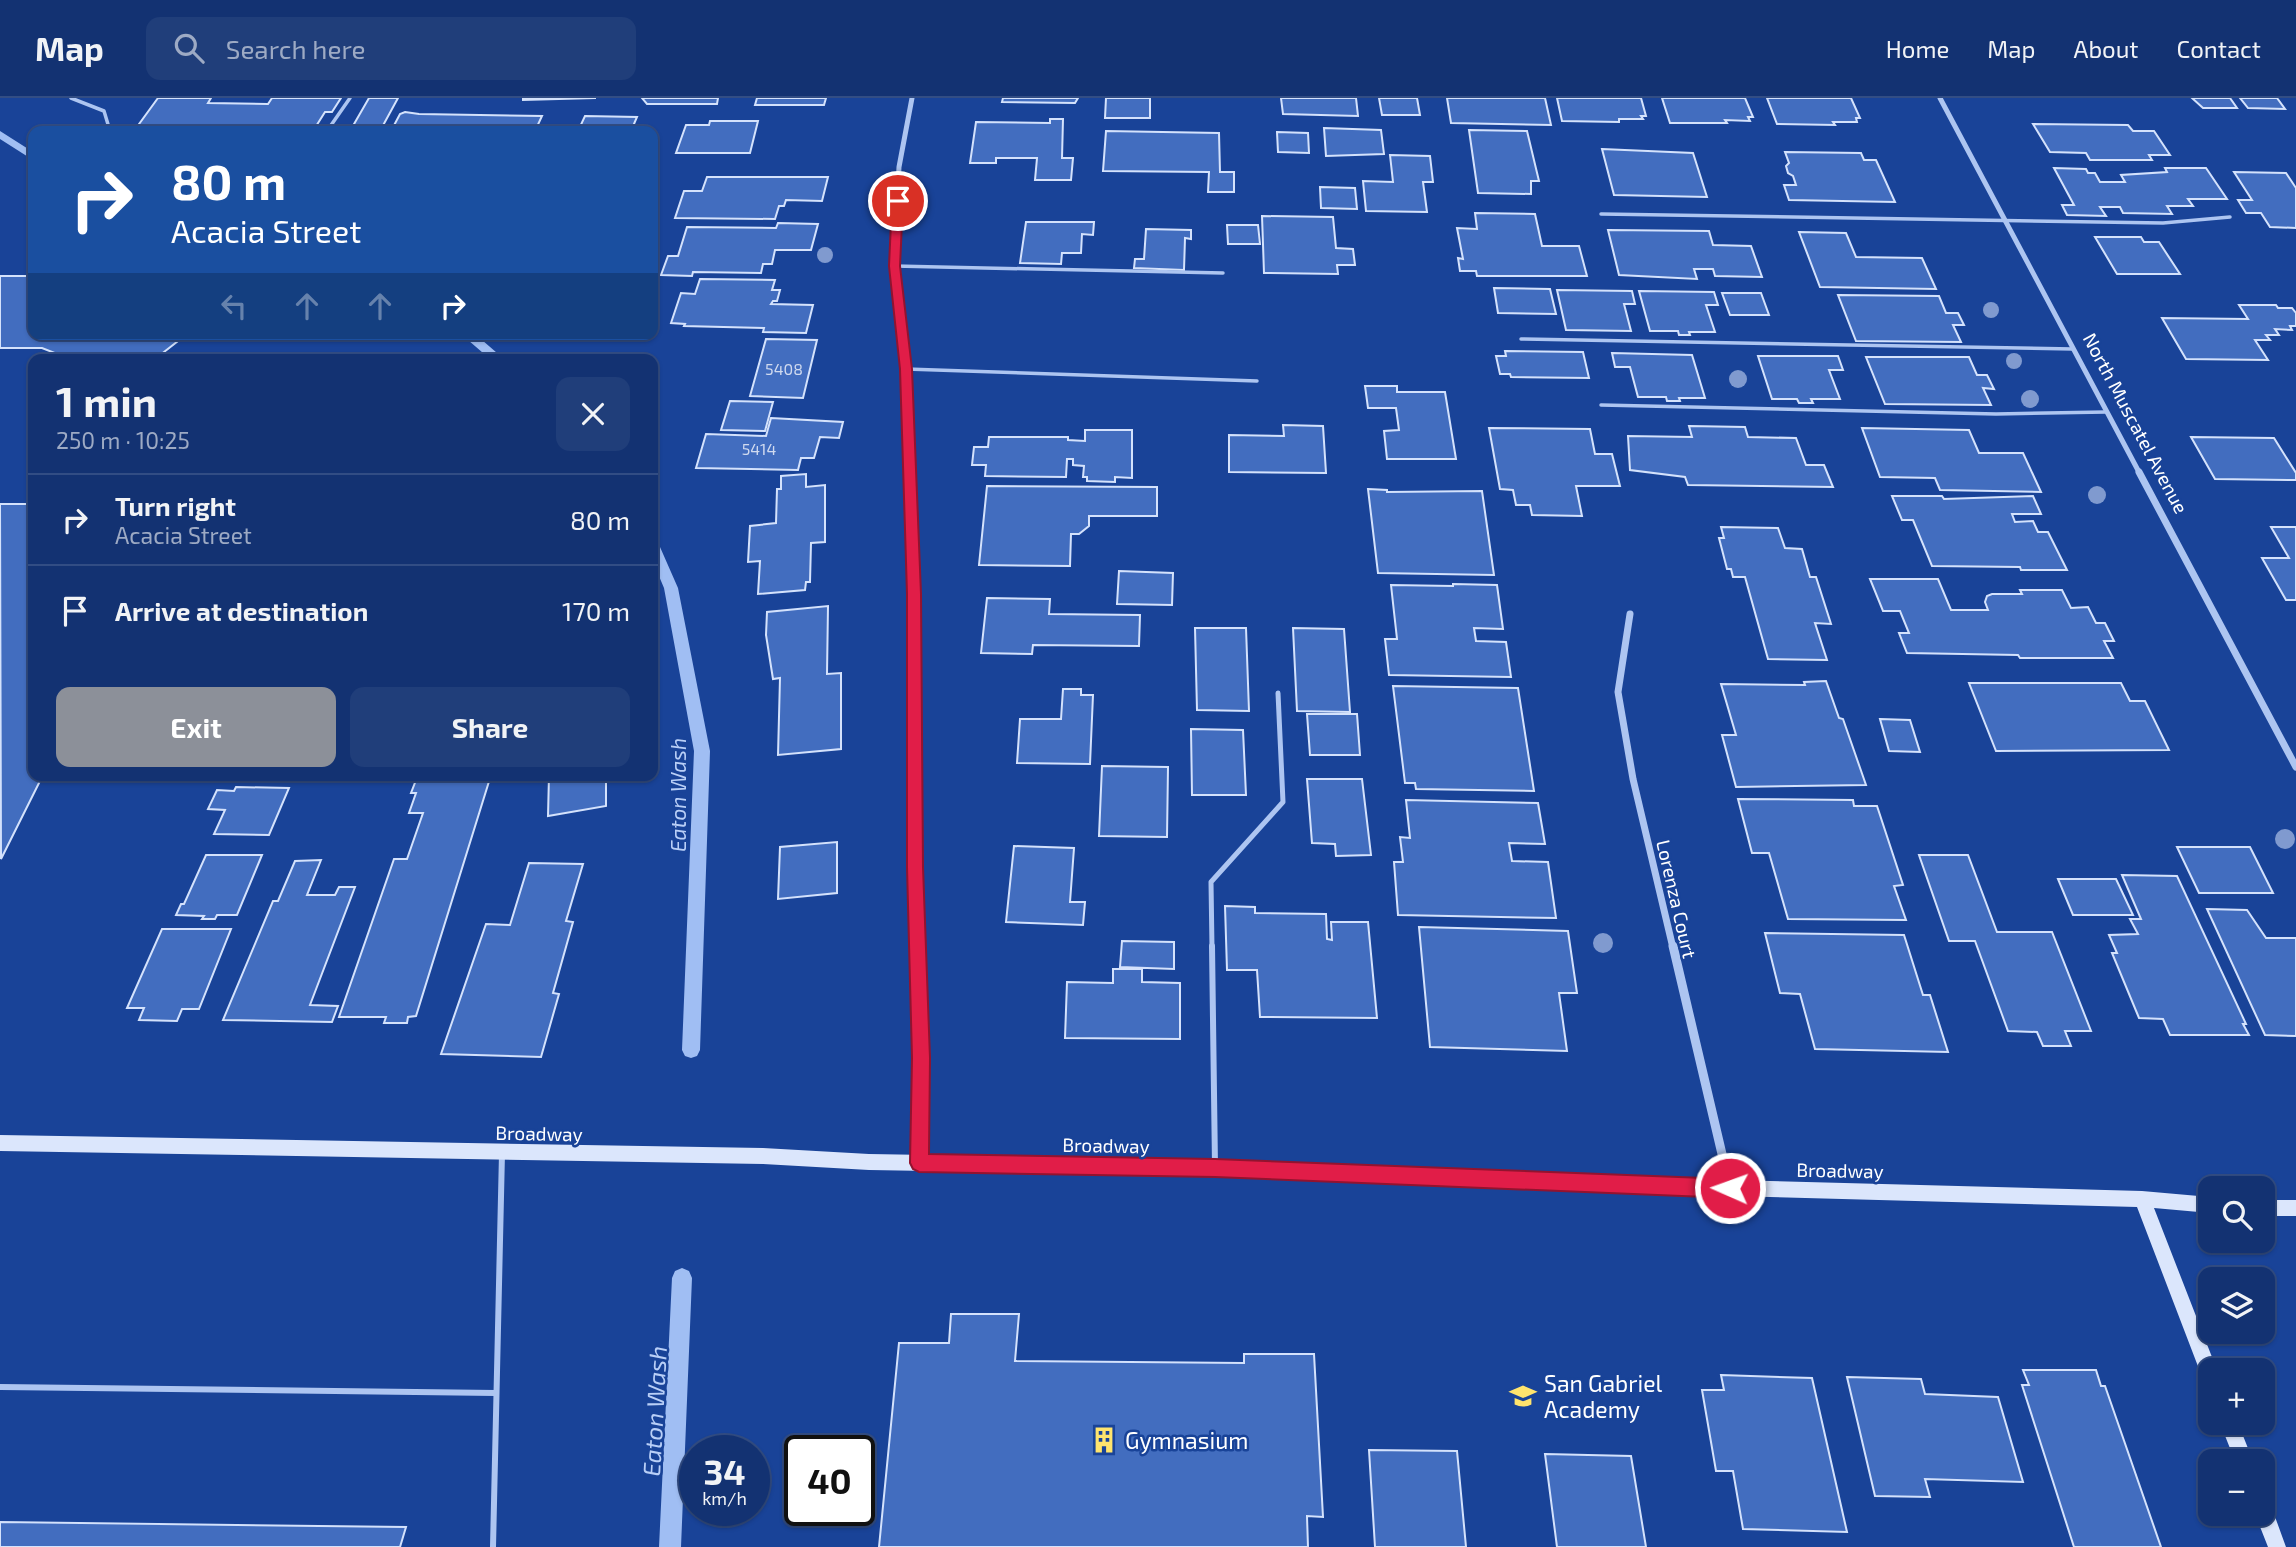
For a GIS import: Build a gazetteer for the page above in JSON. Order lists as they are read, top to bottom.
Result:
{
  "streets": {
    "street": ["North Muscatel Avenue", "Lorenza Court", "Broadway"]
  },
  "crossings": [
    ["Lorenza Court", "Broadway"]
  ],
  "water": ["Eaton Wash"],
  "places": {
    "school or university": ["San Gabriel Academy"],
    "building": ["Gymnasium"]
  },
  "house_numbers": ["5408", "5414"],
  "page": {
    "header": "Map",
    "search": "Search here",
    "nav": [
      "Home",
      "Map",
      "About",
      "Contact"
    ],
    "turn": ["80 m", "Acacia Street"],
    "heading": ["1 min", "250 m · 10:25"],
    "list": [
      {
        "name": "Turn right",
        "note": "Acacia Street",
        "value": "80 m"
      },
      {
        "name": "Arrive at destination",
        "value": "170 m"
      }
    ],
    "buttons": ["Exit", "Share"],
    "map_buttons": ["+", "−"],
    "speed": "34 km/h",
    "limit": "40"
  }
}
